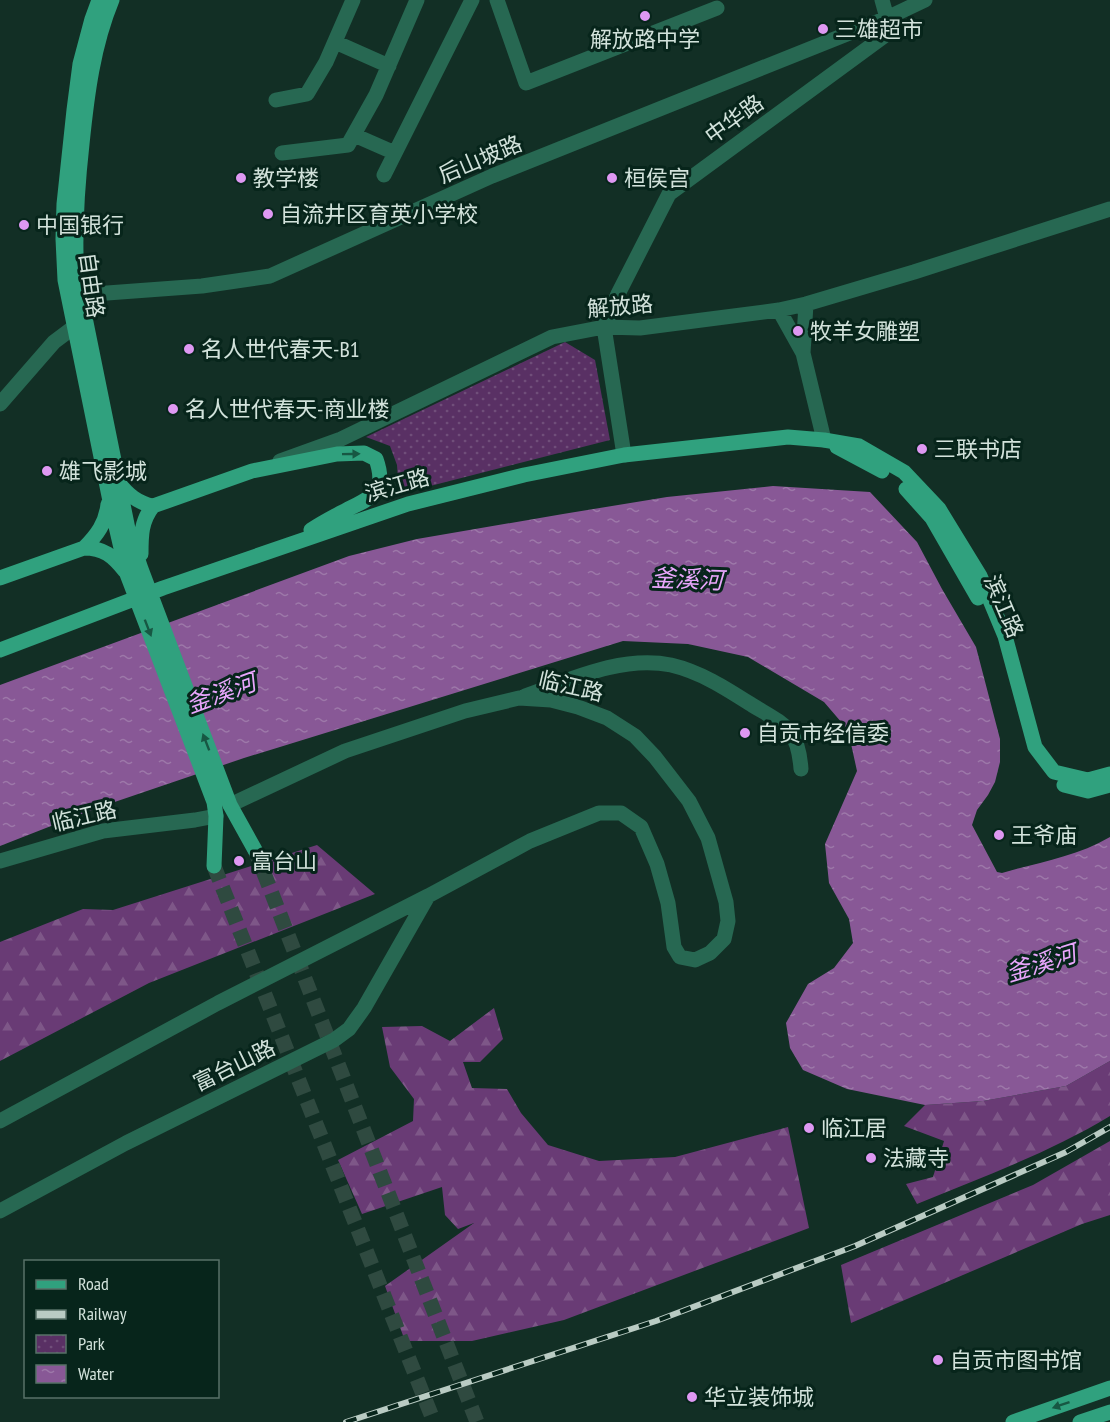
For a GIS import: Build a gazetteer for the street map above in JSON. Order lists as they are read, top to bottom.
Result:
{
  "streets": {
    "main road": ["自由路", "解放路", "滨江路"],
    "street": [
      "中华路",
      "后山坡路",
      "临江路",
      "富台山路"
    ]
  },
  "crossings": [
    ["中华路", "后山坡路"],
    ["中华路", "解放路"],
    ["后山坡路", "自由路"],
    ["临江路", "富台山路"]
  ],
  "water": ["釜溪河"],
  "places": [
    "解放路中学",
    "三雄超市",
    "教学楼",
    "桓侯宫",
    "自流井区育英小学校",
    "中国银行",
    "牧羊女雕塑",
    "名人世代春天-B1",
    "名人世代春天-商业楼",
    "三联书店",
    "雄飞影城",
    "自贡市经信委",
    "王爷庙",
    "富台山",
    "临江居",
    "法藏寺",
    "自贡市图书馆",
    "华立装饰城"
  ],
  "legend": [
    "Road",
    "Railway",
    "Park",
    "Water"
  ]
}
